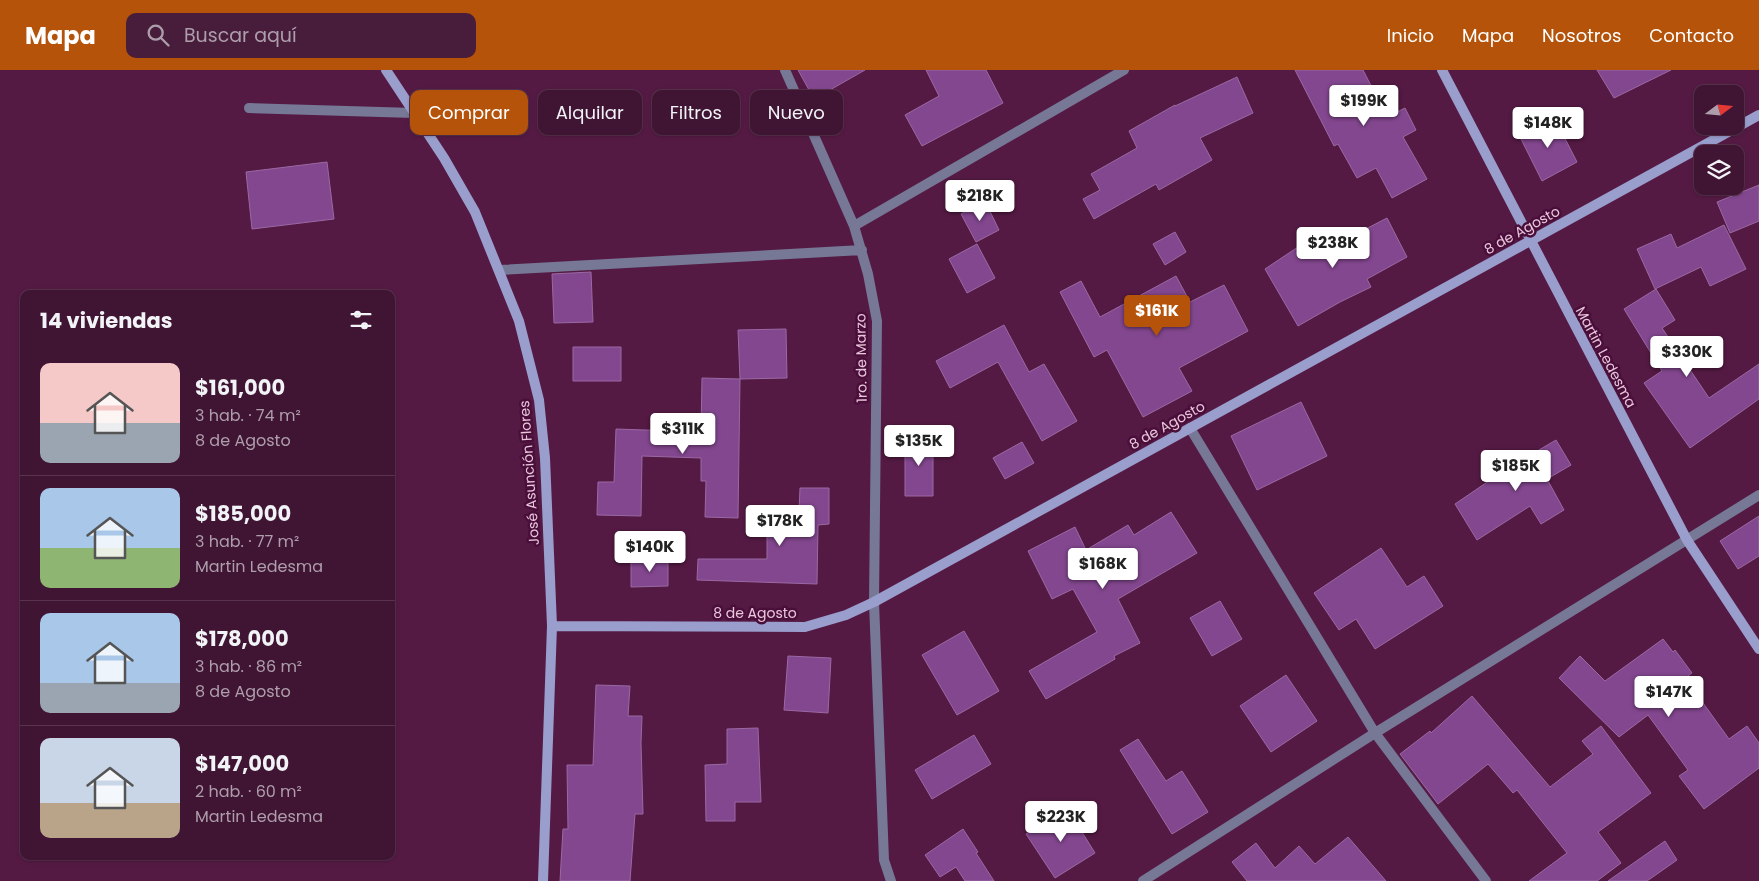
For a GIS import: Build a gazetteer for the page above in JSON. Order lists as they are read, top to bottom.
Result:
{
  "streets": {
    "street": [
      "8 de Agosto",
      "Martin Ledesma",
      "1ro. de Marzo",
      "José Asunción Flores"
    ]
  },
  "crossings": [
    ["8 de Agosto", "Martin Ledesma"],
    ["8 de Agosto", "1ro. de Marzo"],
    ["8 de Agosto", "José Asunción Flores"]
  ],
  "north": "right",
  "page": {
    "header": "Mapa",
    "search": "Buscar aquí",
    "nav": [
      "Inicio",
      "Mapa",
      "Nosotros",
      "Contacto"
    ],
    "price": [
      "$199K",
      "$148K",
      "$218K",
      "$238K",
      "$161K",
      "$330K",
      "$311K",
      "$135K",
      "$185K",
      "$178K",
      "$140K",
      "$168K",
      "$147K",
      "$223K"
    ],
    "chip": [
      "Comprar",
      "Alquilar",
      "Filtros",
      "Nuevo"
    ],
    "heading": "14 viviendas",
    "list": [
      {
        "name": "$161,000",
        "note": "3 hab. · 74 m² · 8 de Agosto"
      },
      {
        "name": "$185,000",
        "note": "3 hab. · 77 m² · Martin Ledesma"
      },
      {
        "name": "$178,000",
        "note": "3 hab. · 86 m² · 8 de Agosto"
      },
      {
        "name": "$147,000",
        "note": "2 hab. · 60 m² · Martin Ledesma"
      }
    ]
  }
}
